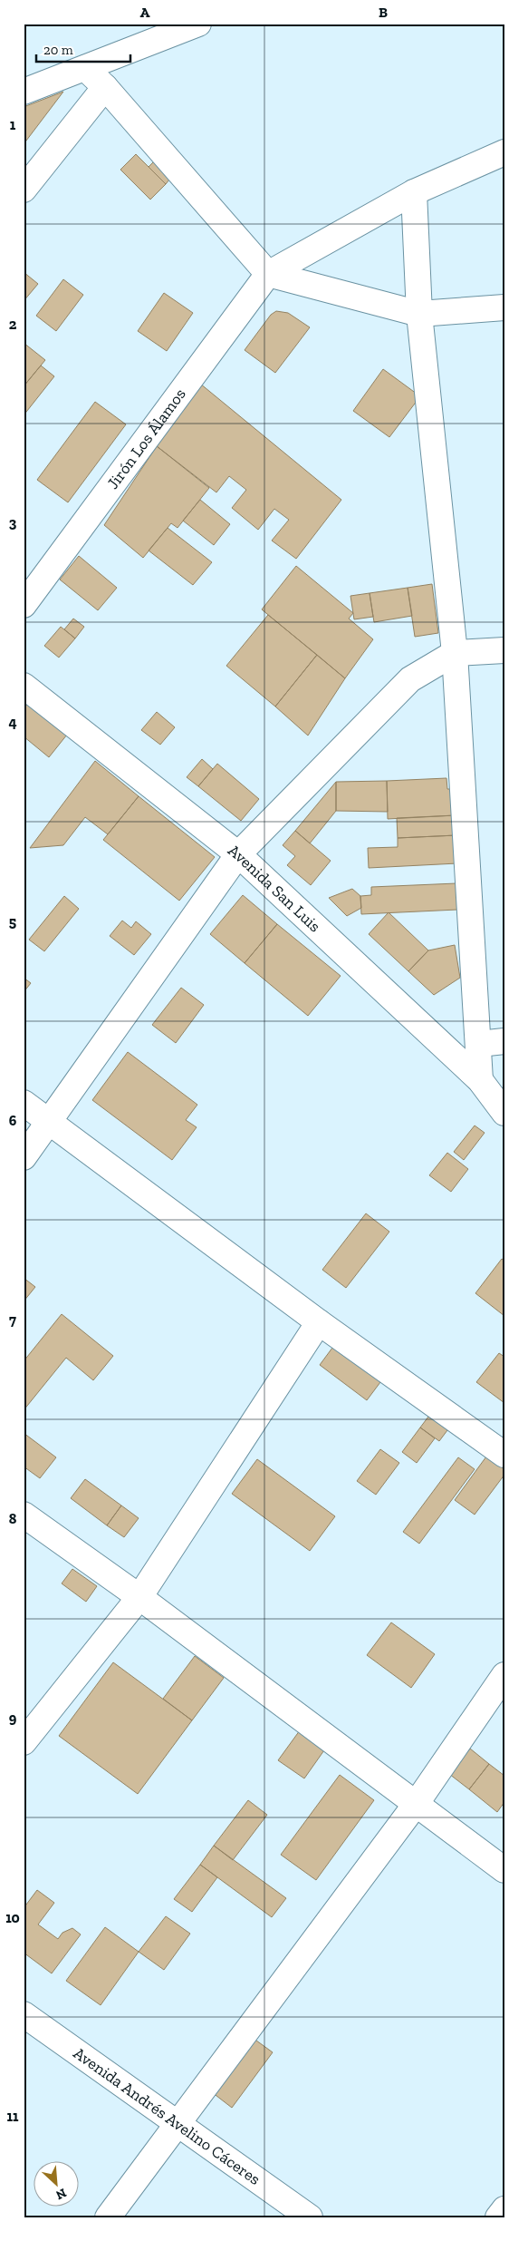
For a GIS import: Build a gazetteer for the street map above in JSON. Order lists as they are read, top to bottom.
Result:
{
  "streets": {
    "street": ["Jirón Los Álamos", "Avenida San Luis", "Avenida Andrés Avelino Cáceres"]
  },
  "scale_bar": "20 m",
  "north": "bottom right",
  "grid": {
    "columns": ["A", "B"],
    "rows": [
      "1",
      "2",
      "3",
      "4",
      "5",
      "6",
      "7",
      "8",
      "9",
      "10",
      "11"
    ]
  }
}
